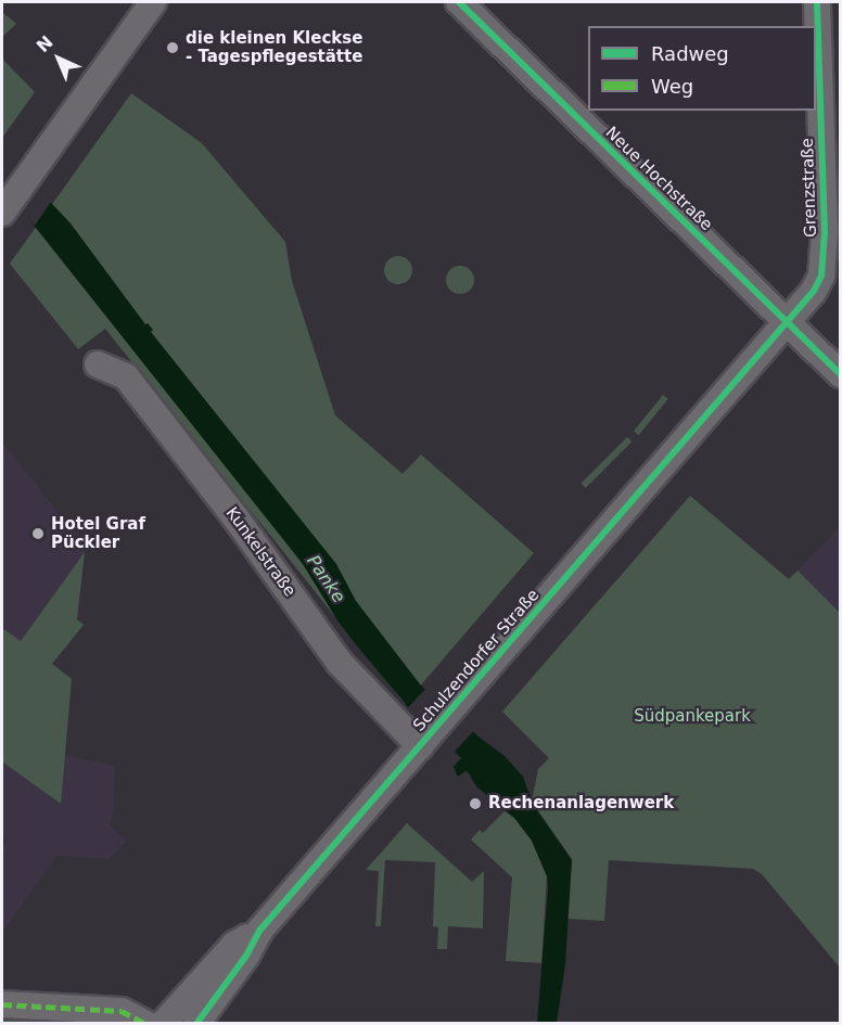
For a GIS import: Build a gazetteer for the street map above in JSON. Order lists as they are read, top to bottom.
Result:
{
  "streets": {
    "street": [
      "Neue Hochstraße",
      "Grenzstraße",
      "Kunkelstraße",
      "Schulzendorfer Straße"
    ]
  },
  "crossings": [
    ["Neue Hochstraße", "Grenzstraße"],
    ["Neue Hochstraße", "Schulzendorfer Straße"],
    ["Grenzstraße", "Schulzendorfer Straße"],
    ["Kunkelstraße", "Schulzendorfer Straße"]
  ],
  "water": ["Panke"],
  "parks": ["Südpankepark"],
  "places": ["die kleinen Kleckse - Tagespflegestätte", "Hotel Graf Pückler", "Rechenanlagenwerk"],
  "legend": ["Radweg", "Weg"],
  "north": "top left"
}
